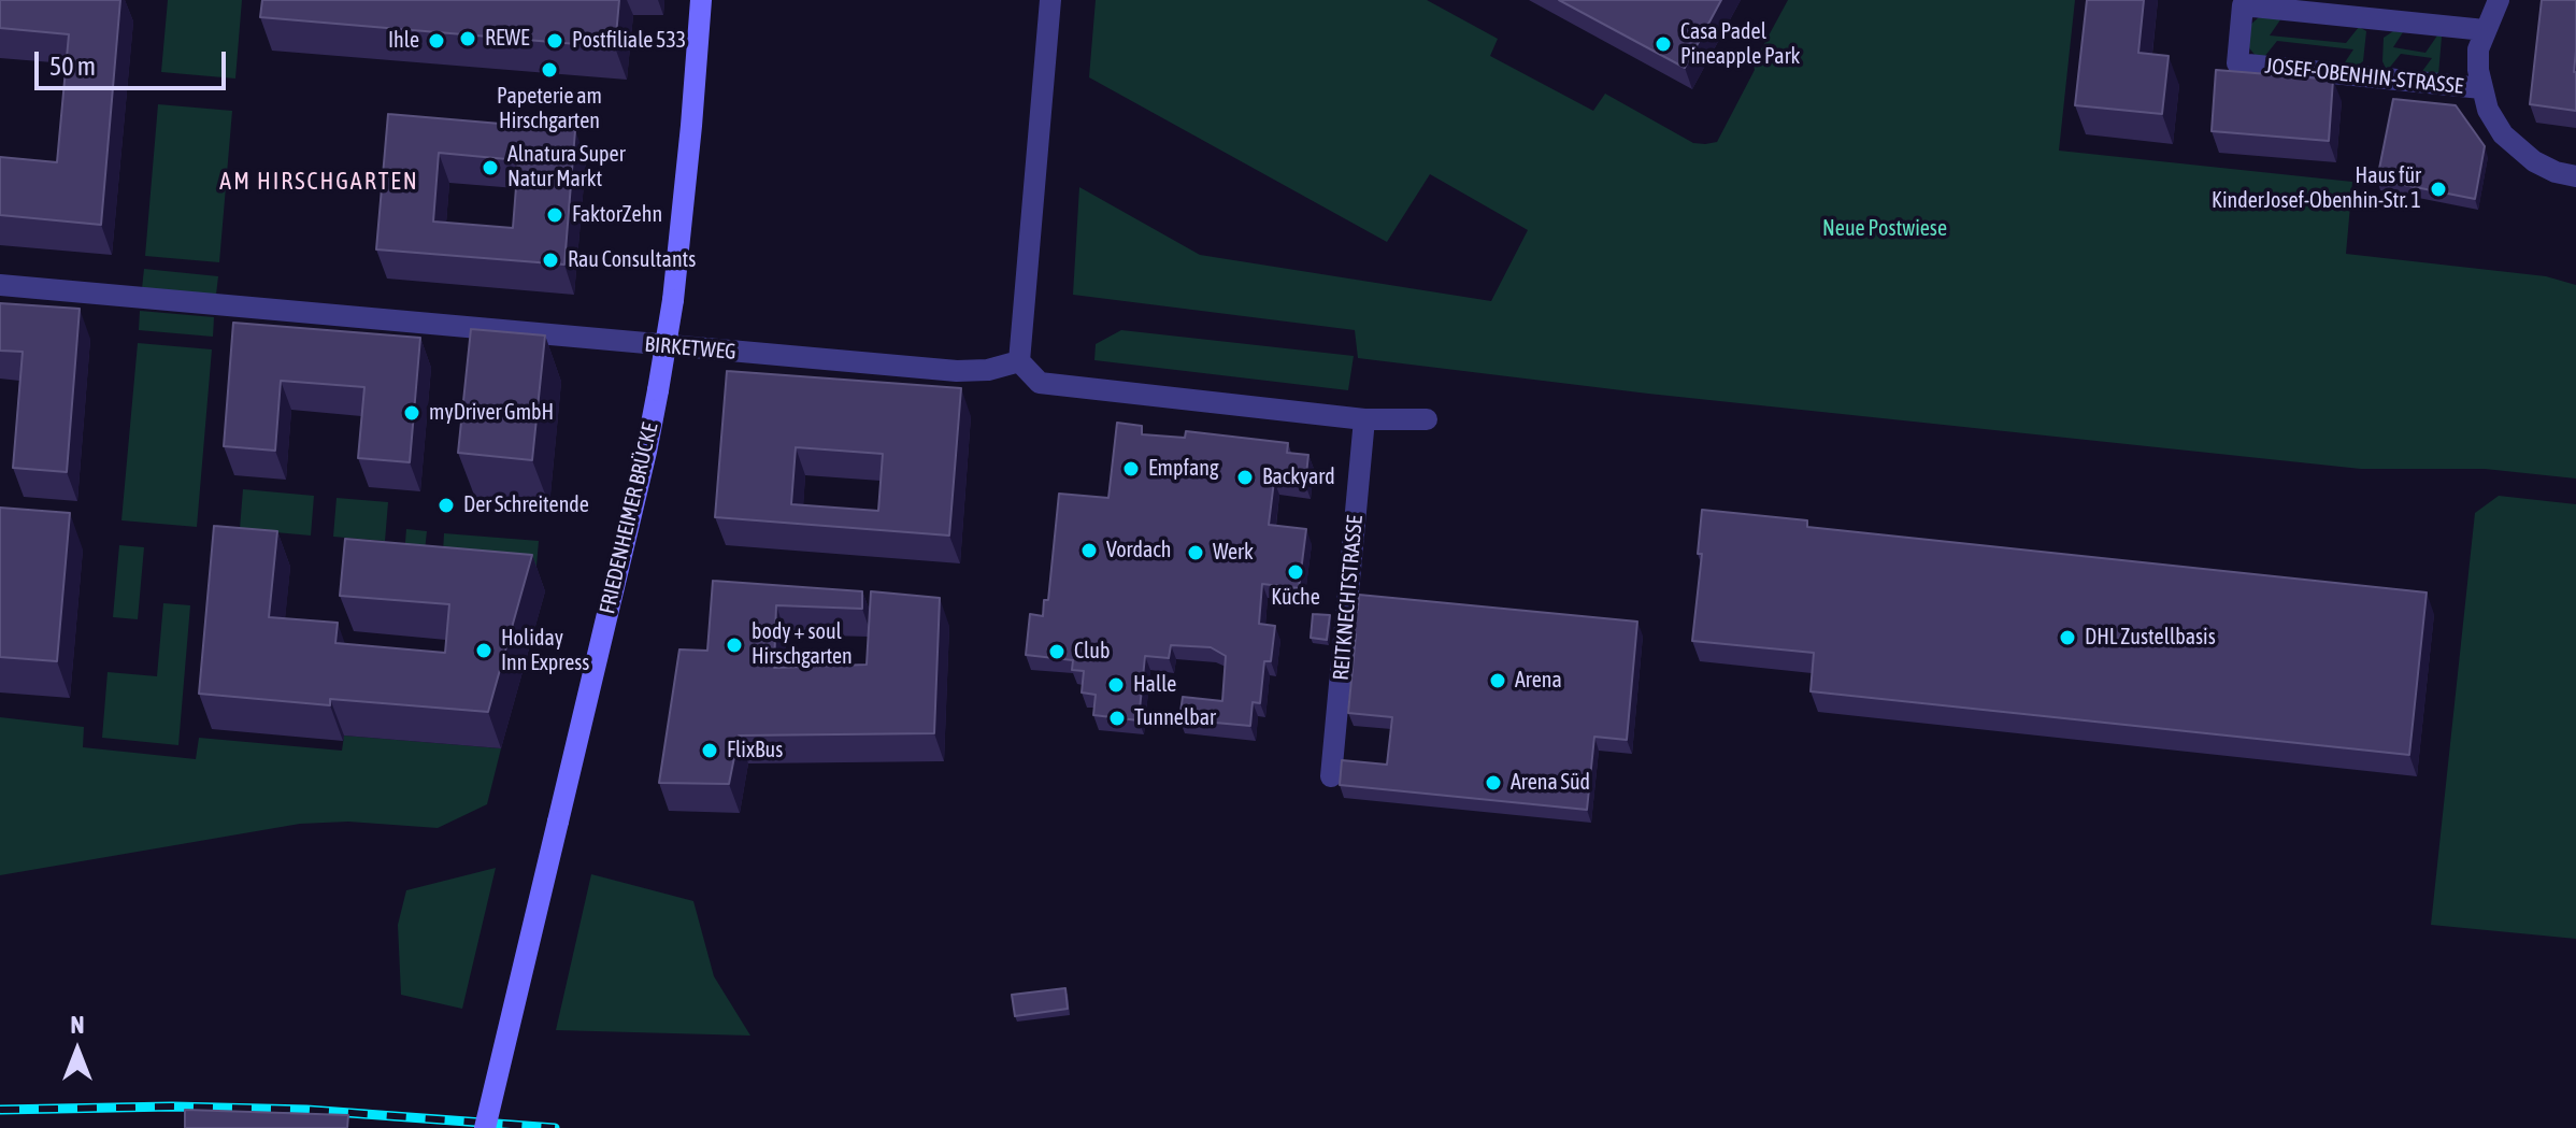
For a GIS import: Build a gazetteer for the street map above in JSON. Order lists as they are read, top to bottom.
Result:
{
  "streets": {
    "main road": ["FRIEDENHEIMER BRÜCKE"],
    "street": ["JOSEF-OBENHIN-STRASSE", "BIRKETWEG", "REITKNECHTSTRASSE"]
  },
  "districts": ["AM HIRSCHGARTEN"],
  "parks": ["Neue Postwiese"],
  "places": [
    "REWE",
    "Ihle",
    "Postfiliale 533",
    "Casa Padel Pineapple Park",
    "Papeterie am Hirschgarten",
    "Alnatura Super Natur Markt",
    "Haus für KinderJosef-Obenhin-Str. 1",
    "FaktorZehn",
    "Rau Consultants",
    "myDriver GmbH",
    "Empfang",
    "Backyard",
    "Der Schreitende",
    "Vordach",
    "Werk",
    "Küche",
    "DHL Zustellbasis",
    "body + soul Hirschgarten",
    "Holiday Inn Express",
    "Club",
    "Arena",
    "Halle",
    "Tunnelbar",
    "FlixBus",
    "Arena Süd"
  ],
  "scale_bar": "50 m",
  "north": "top"
}
